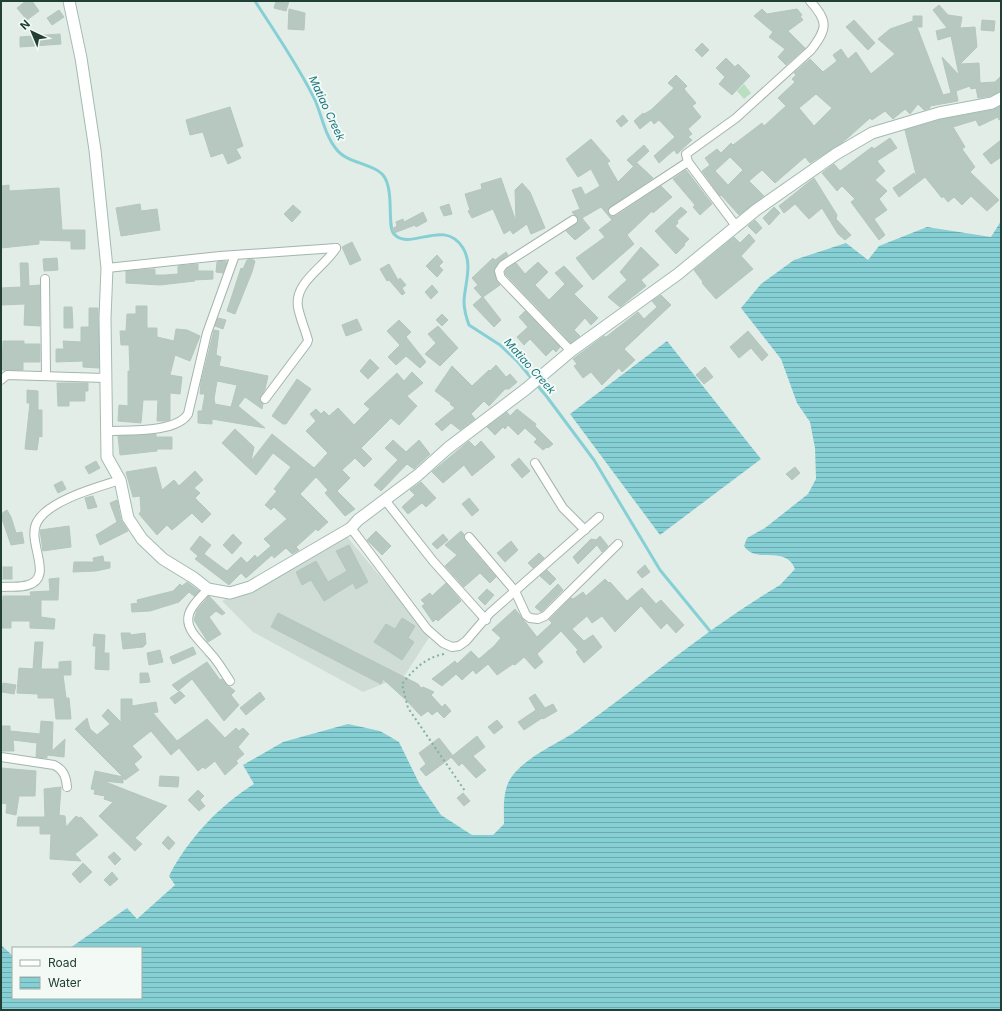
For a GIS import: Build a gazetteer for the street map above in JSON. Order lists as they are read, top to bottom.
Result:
{
  "water": ["Matiao Creek"],
  "legend": ["Road", "Water"],
  "north": "top left"
}
